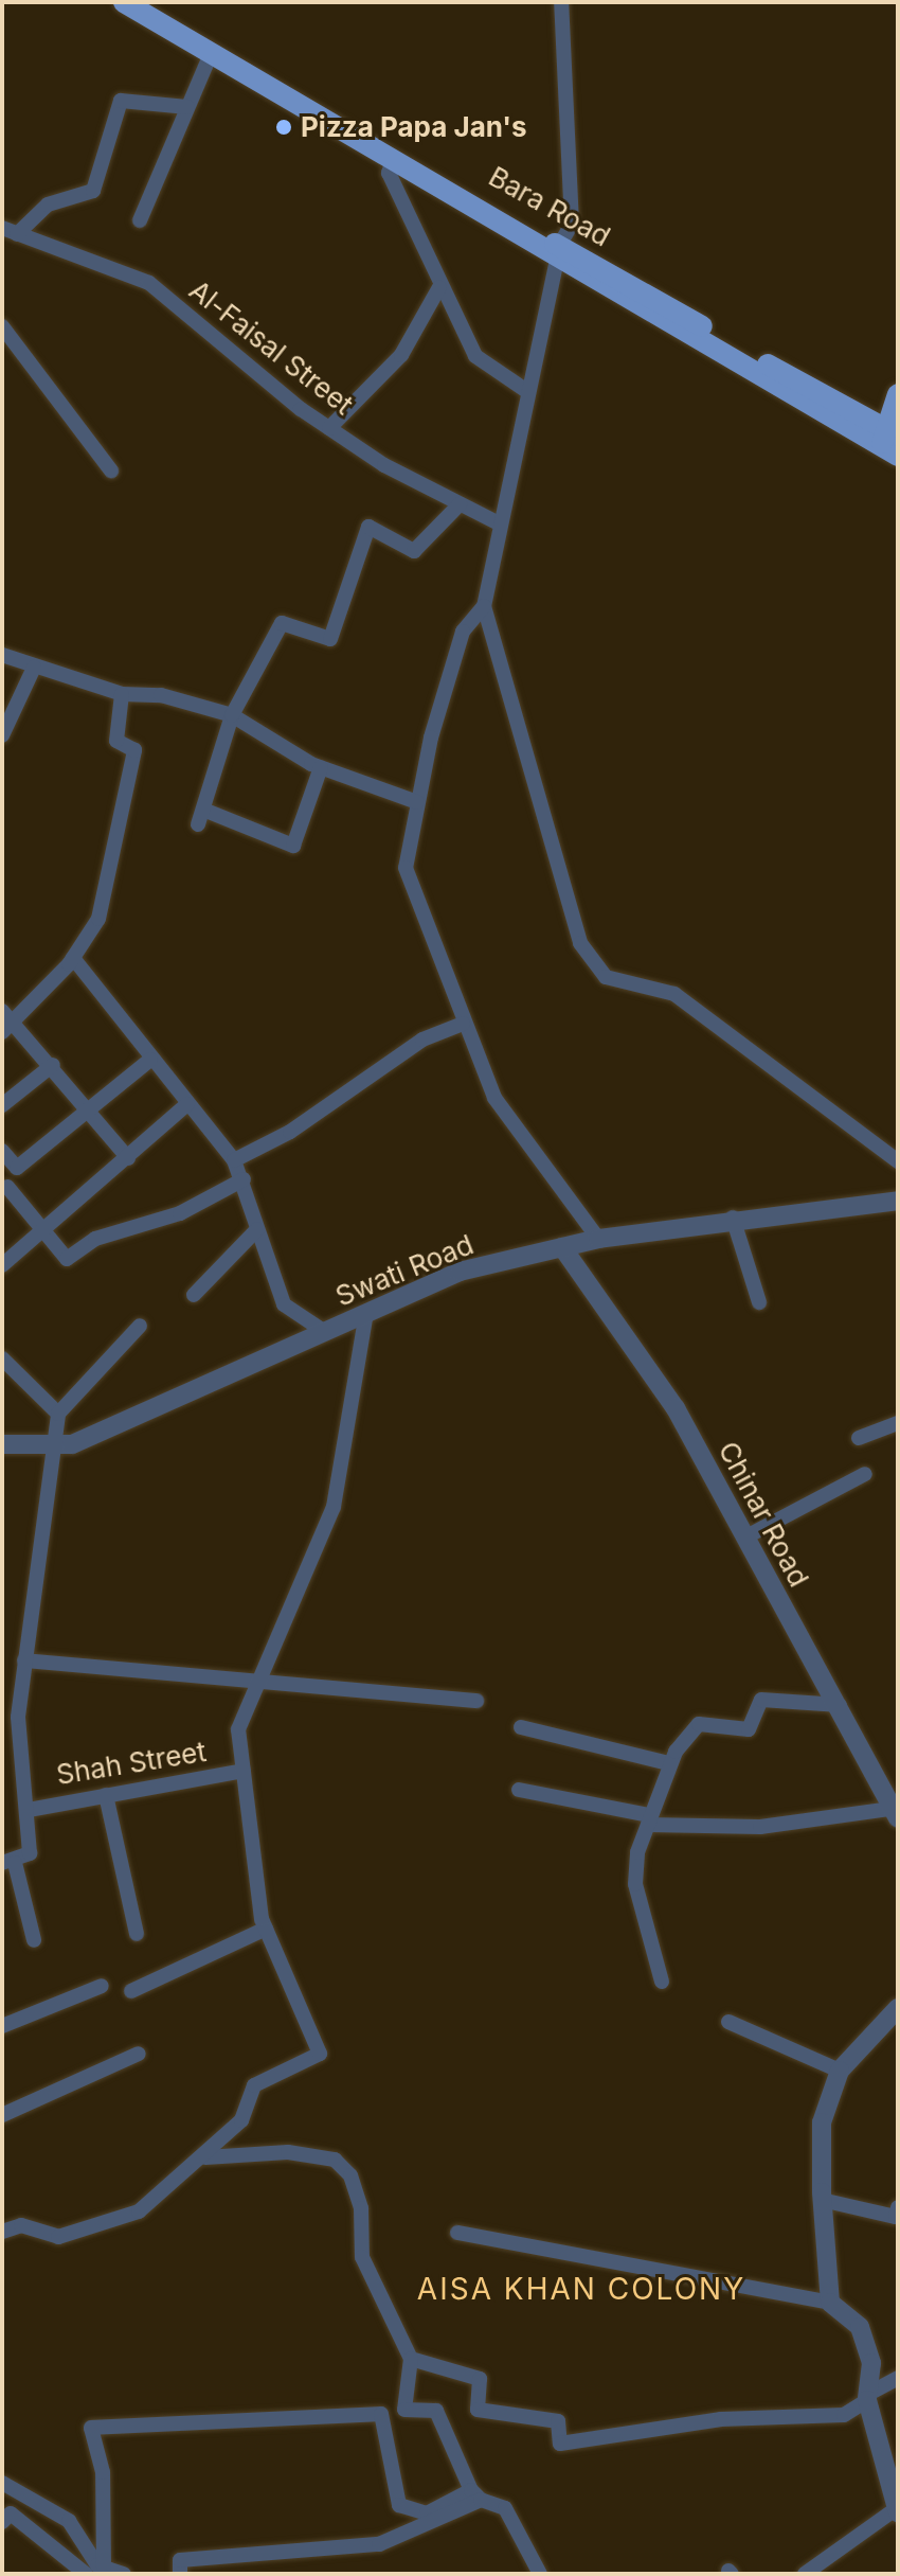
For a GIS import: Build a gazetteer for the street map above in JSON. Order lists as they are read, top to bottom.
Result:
{
  "streets": {
    "main road": ["Bara Road"],
    "street": [
      "Al-Faisal Street",
      "Swati Road",
      "Chinar Road",
      "Shah Street"
    ]
  },
  "crossings": [
    ["Swati Road", "Chinar Road"]
  ],
  "districts": ["AISA KHAN COLONY"],
  "places": ["Pizza Papa Jan's"]
}
